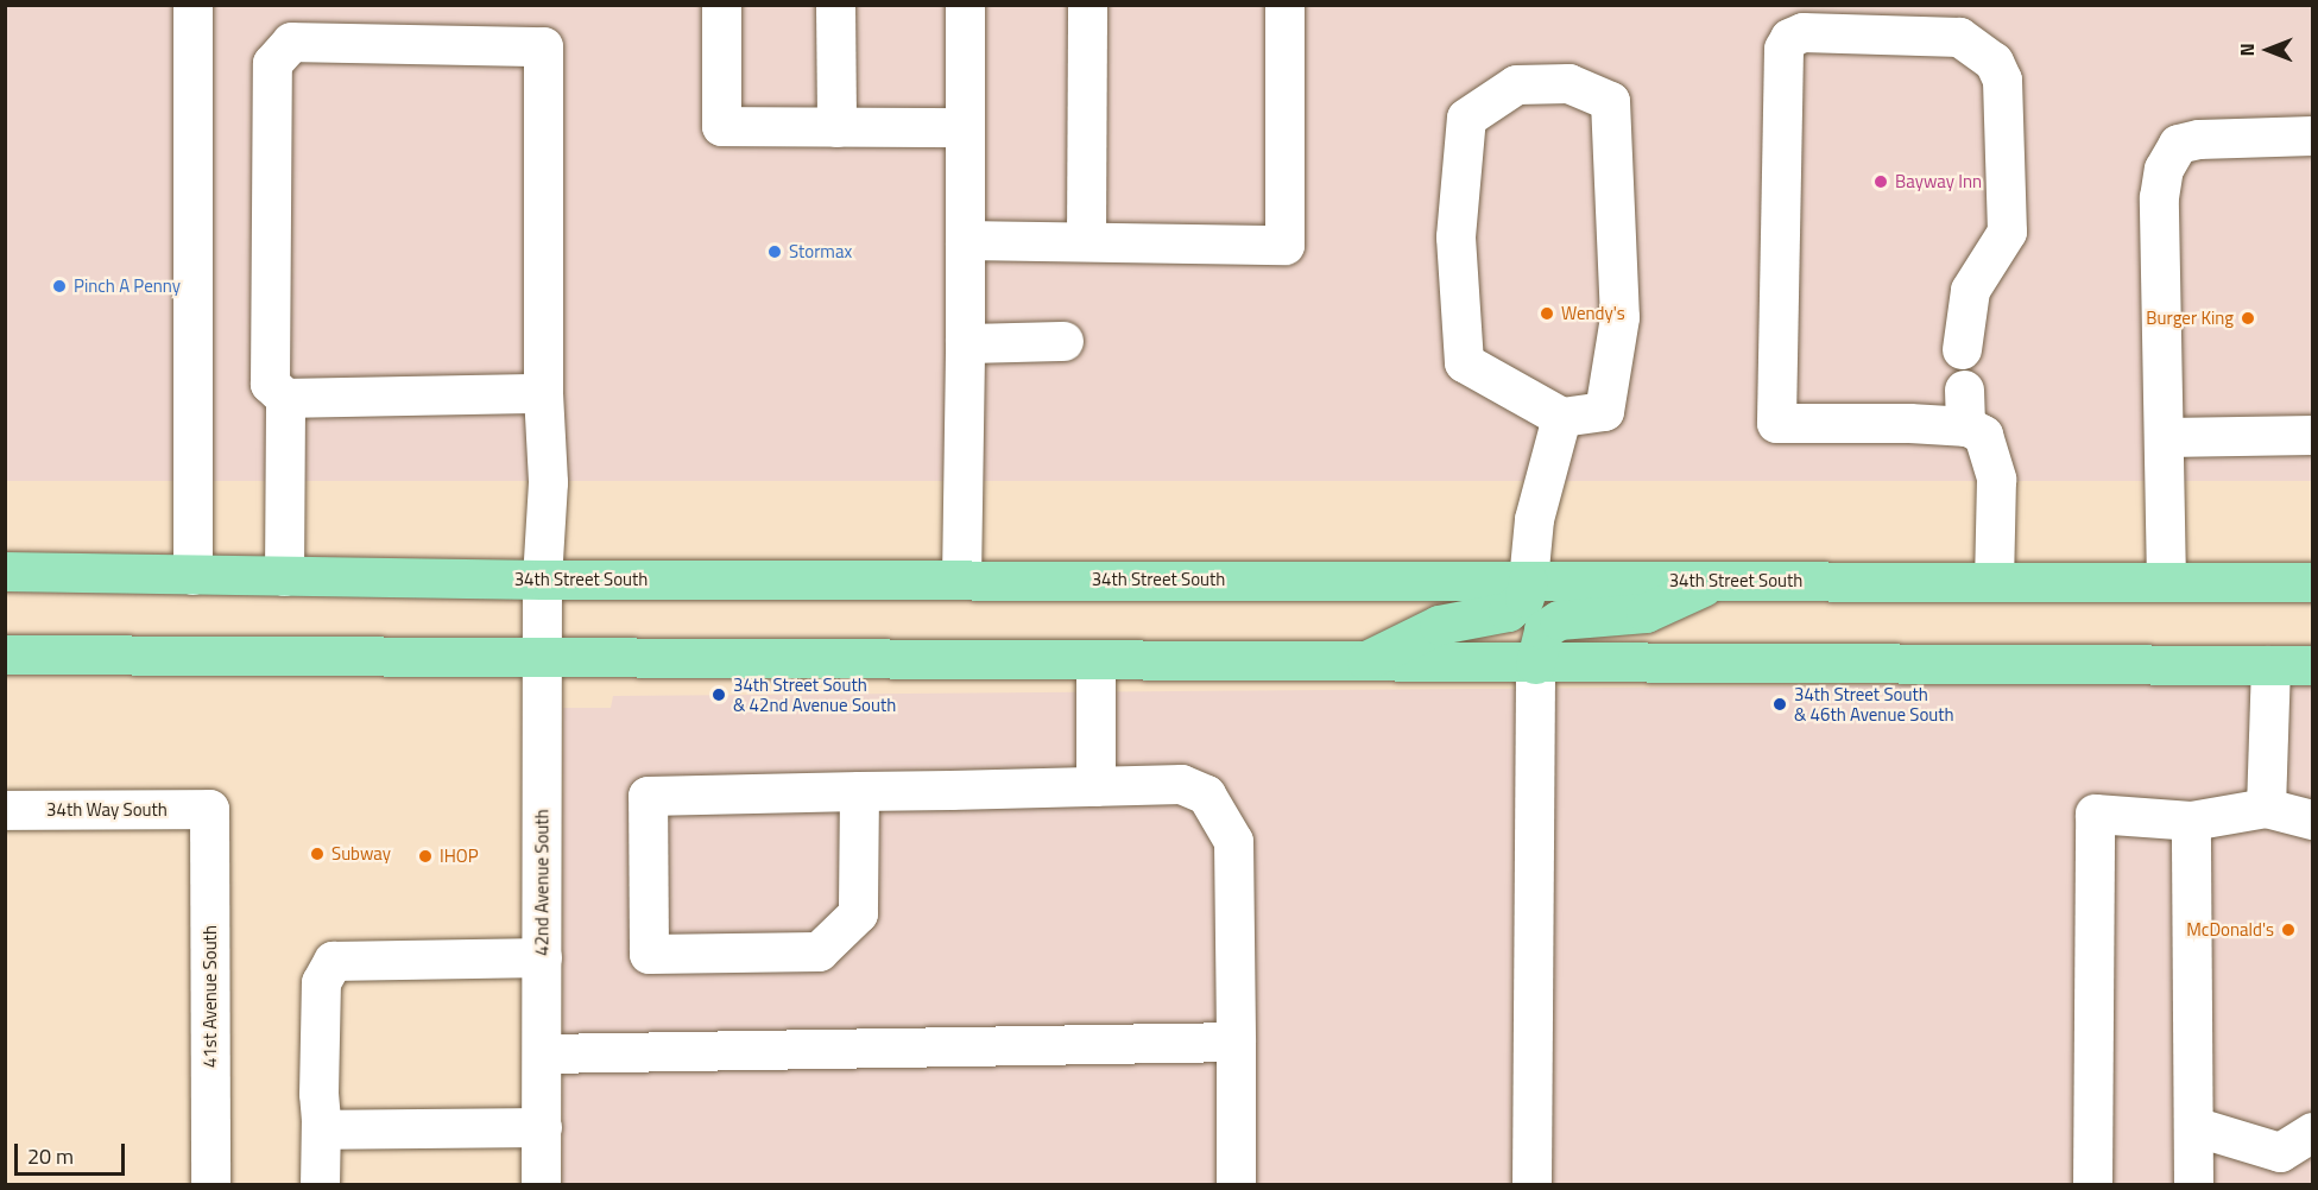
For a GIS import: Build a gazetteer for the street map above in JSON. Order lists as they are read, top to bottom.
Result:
{
  "streets": {
    "highway": ["34th Street South"],
    "street": ["34th Way South", "42nd Avenue South", "41st Avenue South"]
  },
  "crossings": [
    ["34th Street South", "42nd Avenue South"],
    ["34th Way South", "41st Avenue South"]
  ],
  "places": [
    "Bayway Inn",
    "Stormax",
    "Pinch A Penny",
    "Wendy's",
    "Burger King",
    "34th Street South & 42nd Avenue South",
    "34th Street South & 46th Avenue South",
    "Subway",
    "IHOP",
    "McDonald's"
  ],
  "scale_bar": "20 m",
  "north": "left"
}
